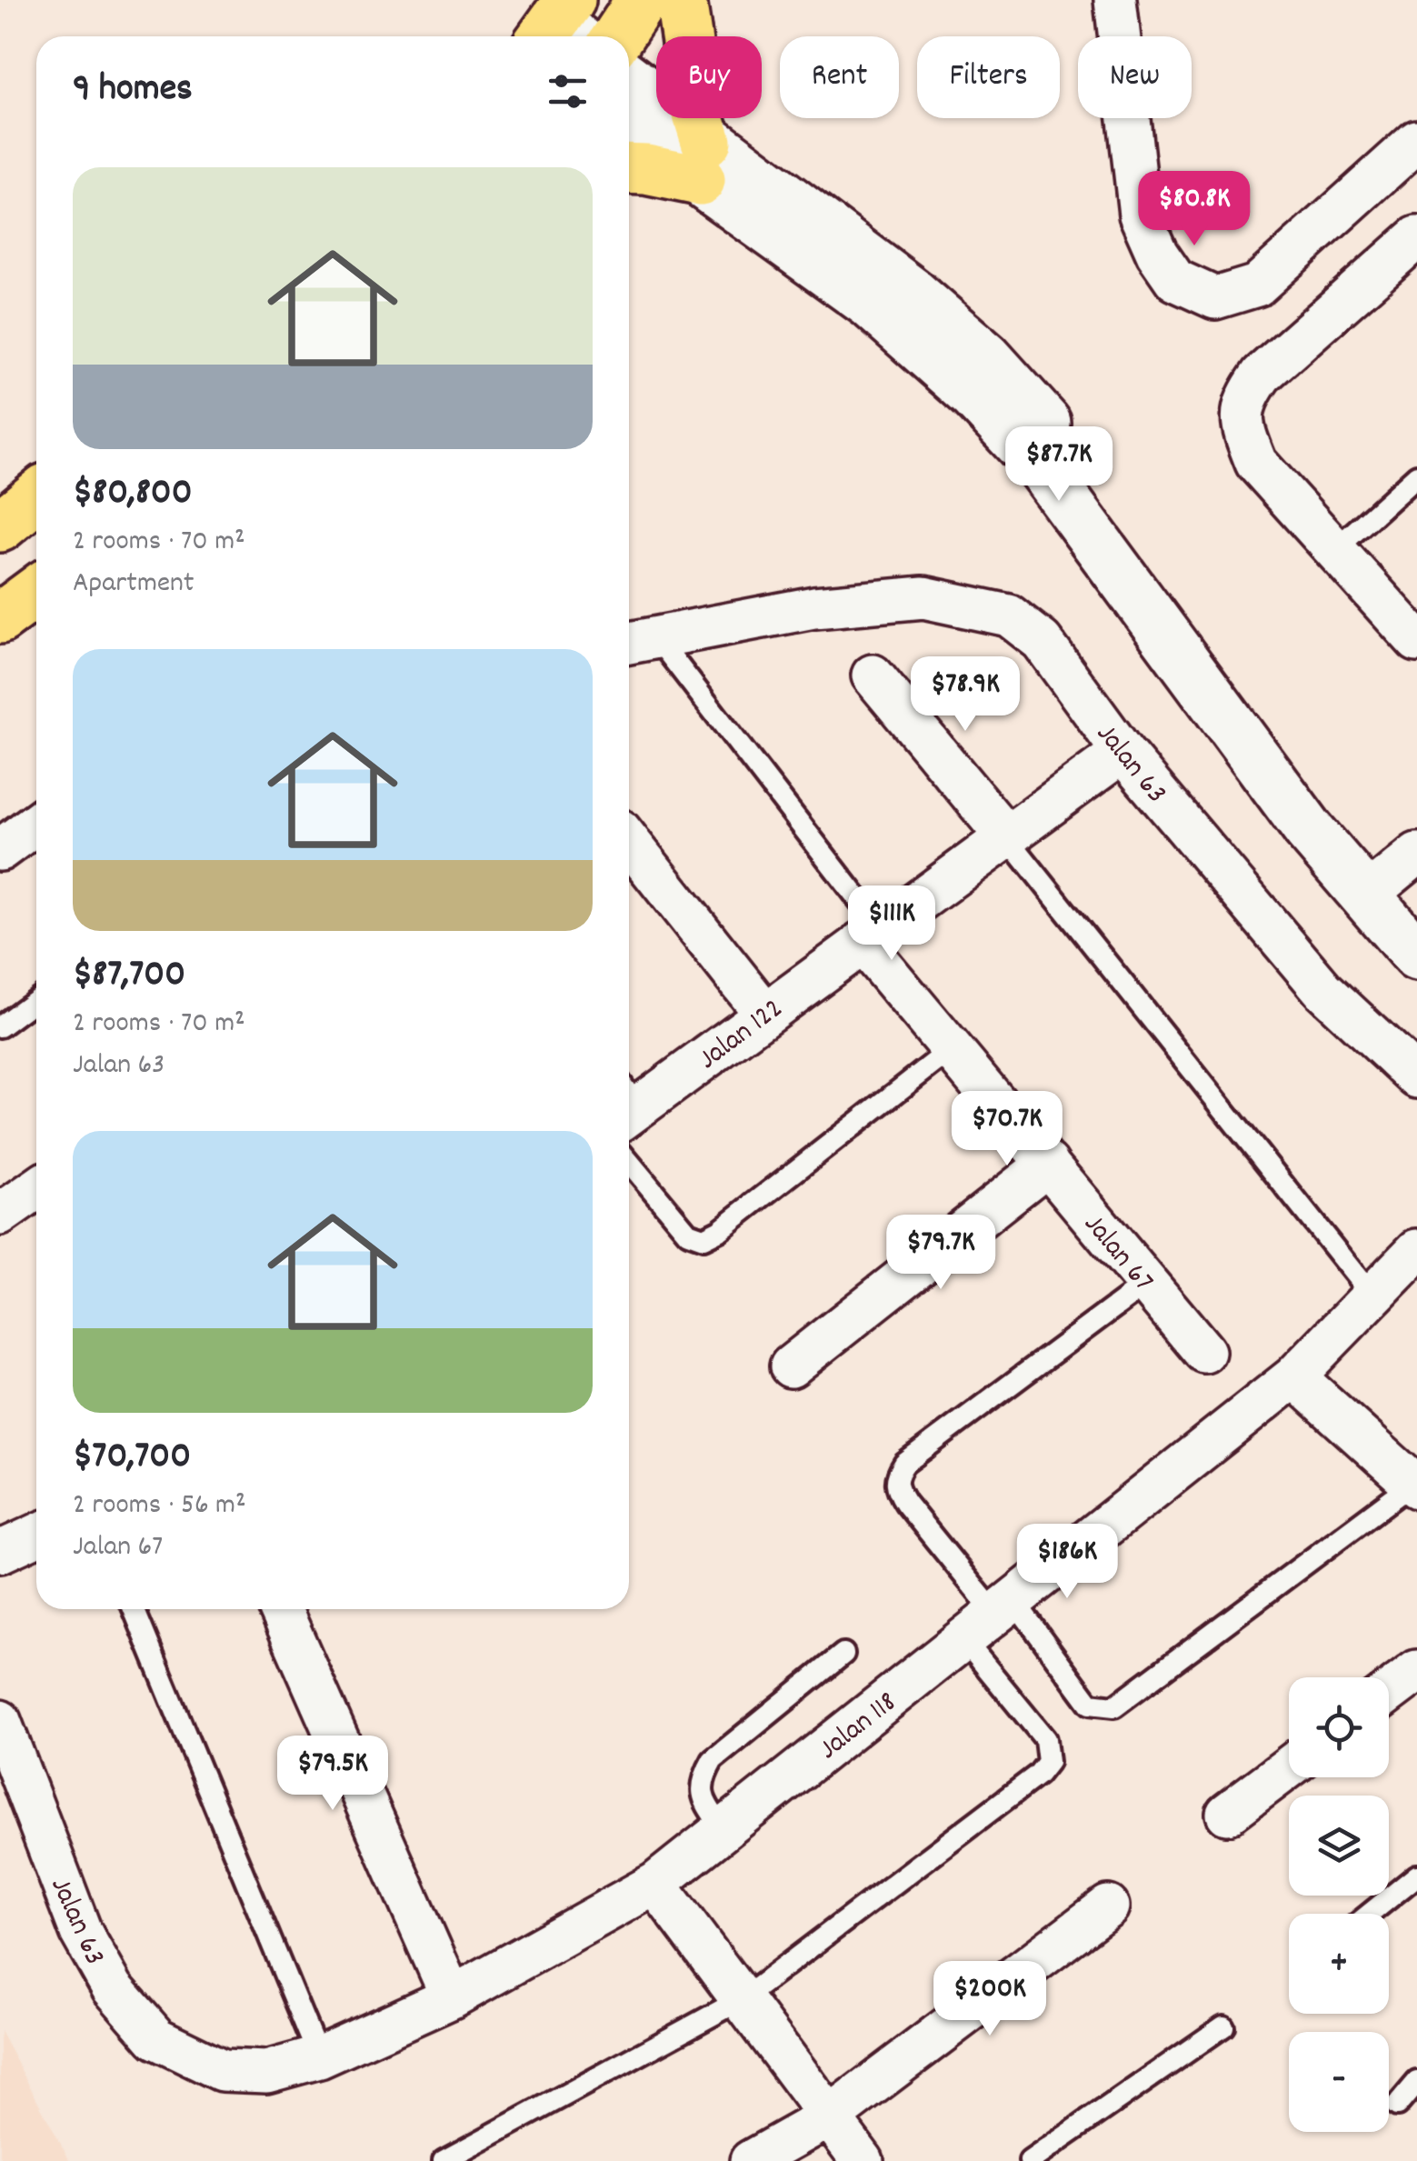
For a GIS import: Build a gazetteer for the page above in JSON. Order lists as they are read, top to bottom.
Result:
{
  "streets": {
    "street": [
      "Jalan 63",
      "Jalan 122",
      "Jalan 67",
      "Jalan 118"
    ]
  },
  "crossings": [
    ["Jalan 63", "Jalan 122"],
    ["Jalan 63", "Jalan 118"],
    ["Jalan 122", "Jalan 67"]
  ],
  "page": {
    "chip": [
      "Buy",
      "Rent",
      "Filters",
      "New"
    ],
    "heading": "9 homes",
    "list": [
      {
        "name": "$80,800",
        "note": "2 rooms · 70 m² · Apartment"
      },
      {
        "name": "$87,700",
        "note": "2 rooms · 70 m² · Jalan 63"
      },
      {
        "name": "$70,700",
        "note": "2 rooms · 56 m² · Jalan 67"
      }
    ],
    "price": [
      "$80.8K",
      "$87.7K",
      "$78.9K",
      "$111K",
      "$70.7K",
      "$79.7K",
      "$186K",
      "$79.5K",
      "$200K"
    ],
    "map_buttons": ["+", "−"]
  }
}
